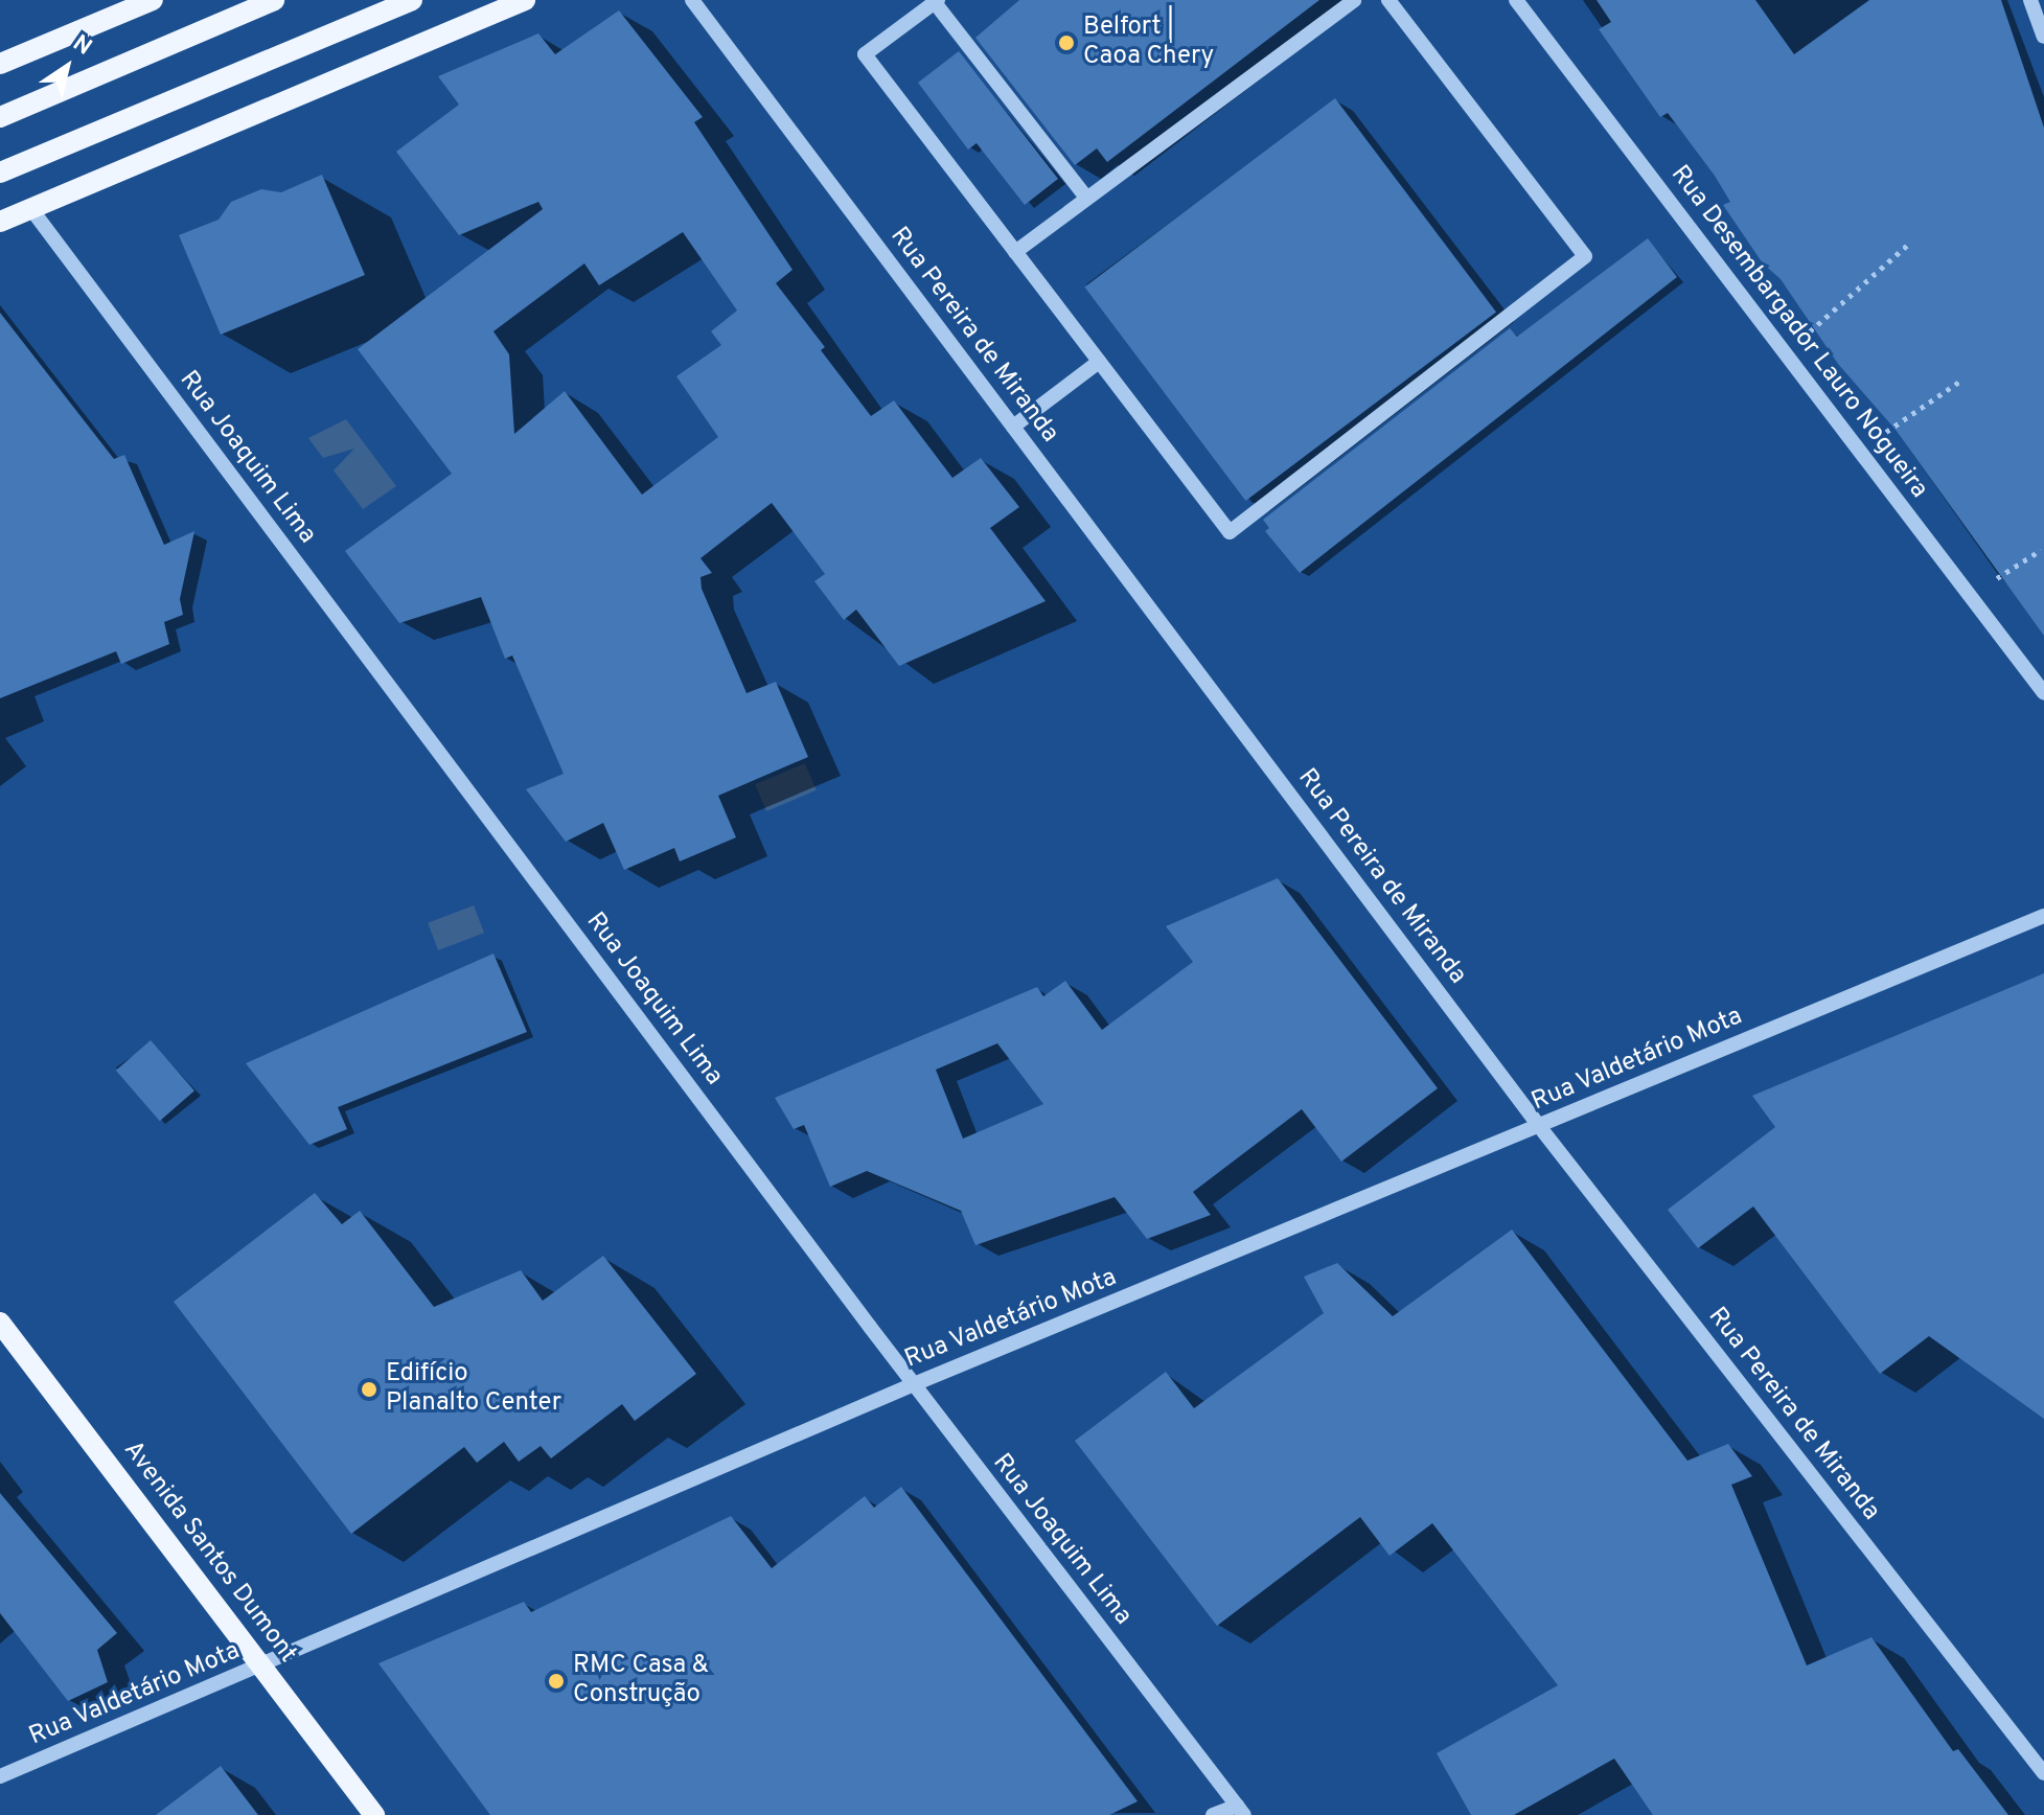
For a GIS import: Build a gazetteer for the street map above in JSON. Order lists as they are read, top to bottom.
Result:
{
  "streets": {
    "main road": ["Avenida Santos Dumont"],
    "street": [
      "Rua Desembargador Lauro Nogueira",
      "Rua Pereira de Miranda",
      "Rua Joaquim Lima",
      "Rua Valdetário Mota"
    ]
  },
  "crossings": [
    ["Rua Pereira de Miranda", "Rua Valdetário Mota"],
    ["Rua Joaquim Lima", "Rua Valdetário Mota"],
    ["Rua Valdetário Mota", "Avenida Santos Dumont"]
  ],
  "places": ["Belfort | Caoa Chery", "Edifício Planalto Center", "RMC Casa & Construção"],
  "north": "top right"
}
